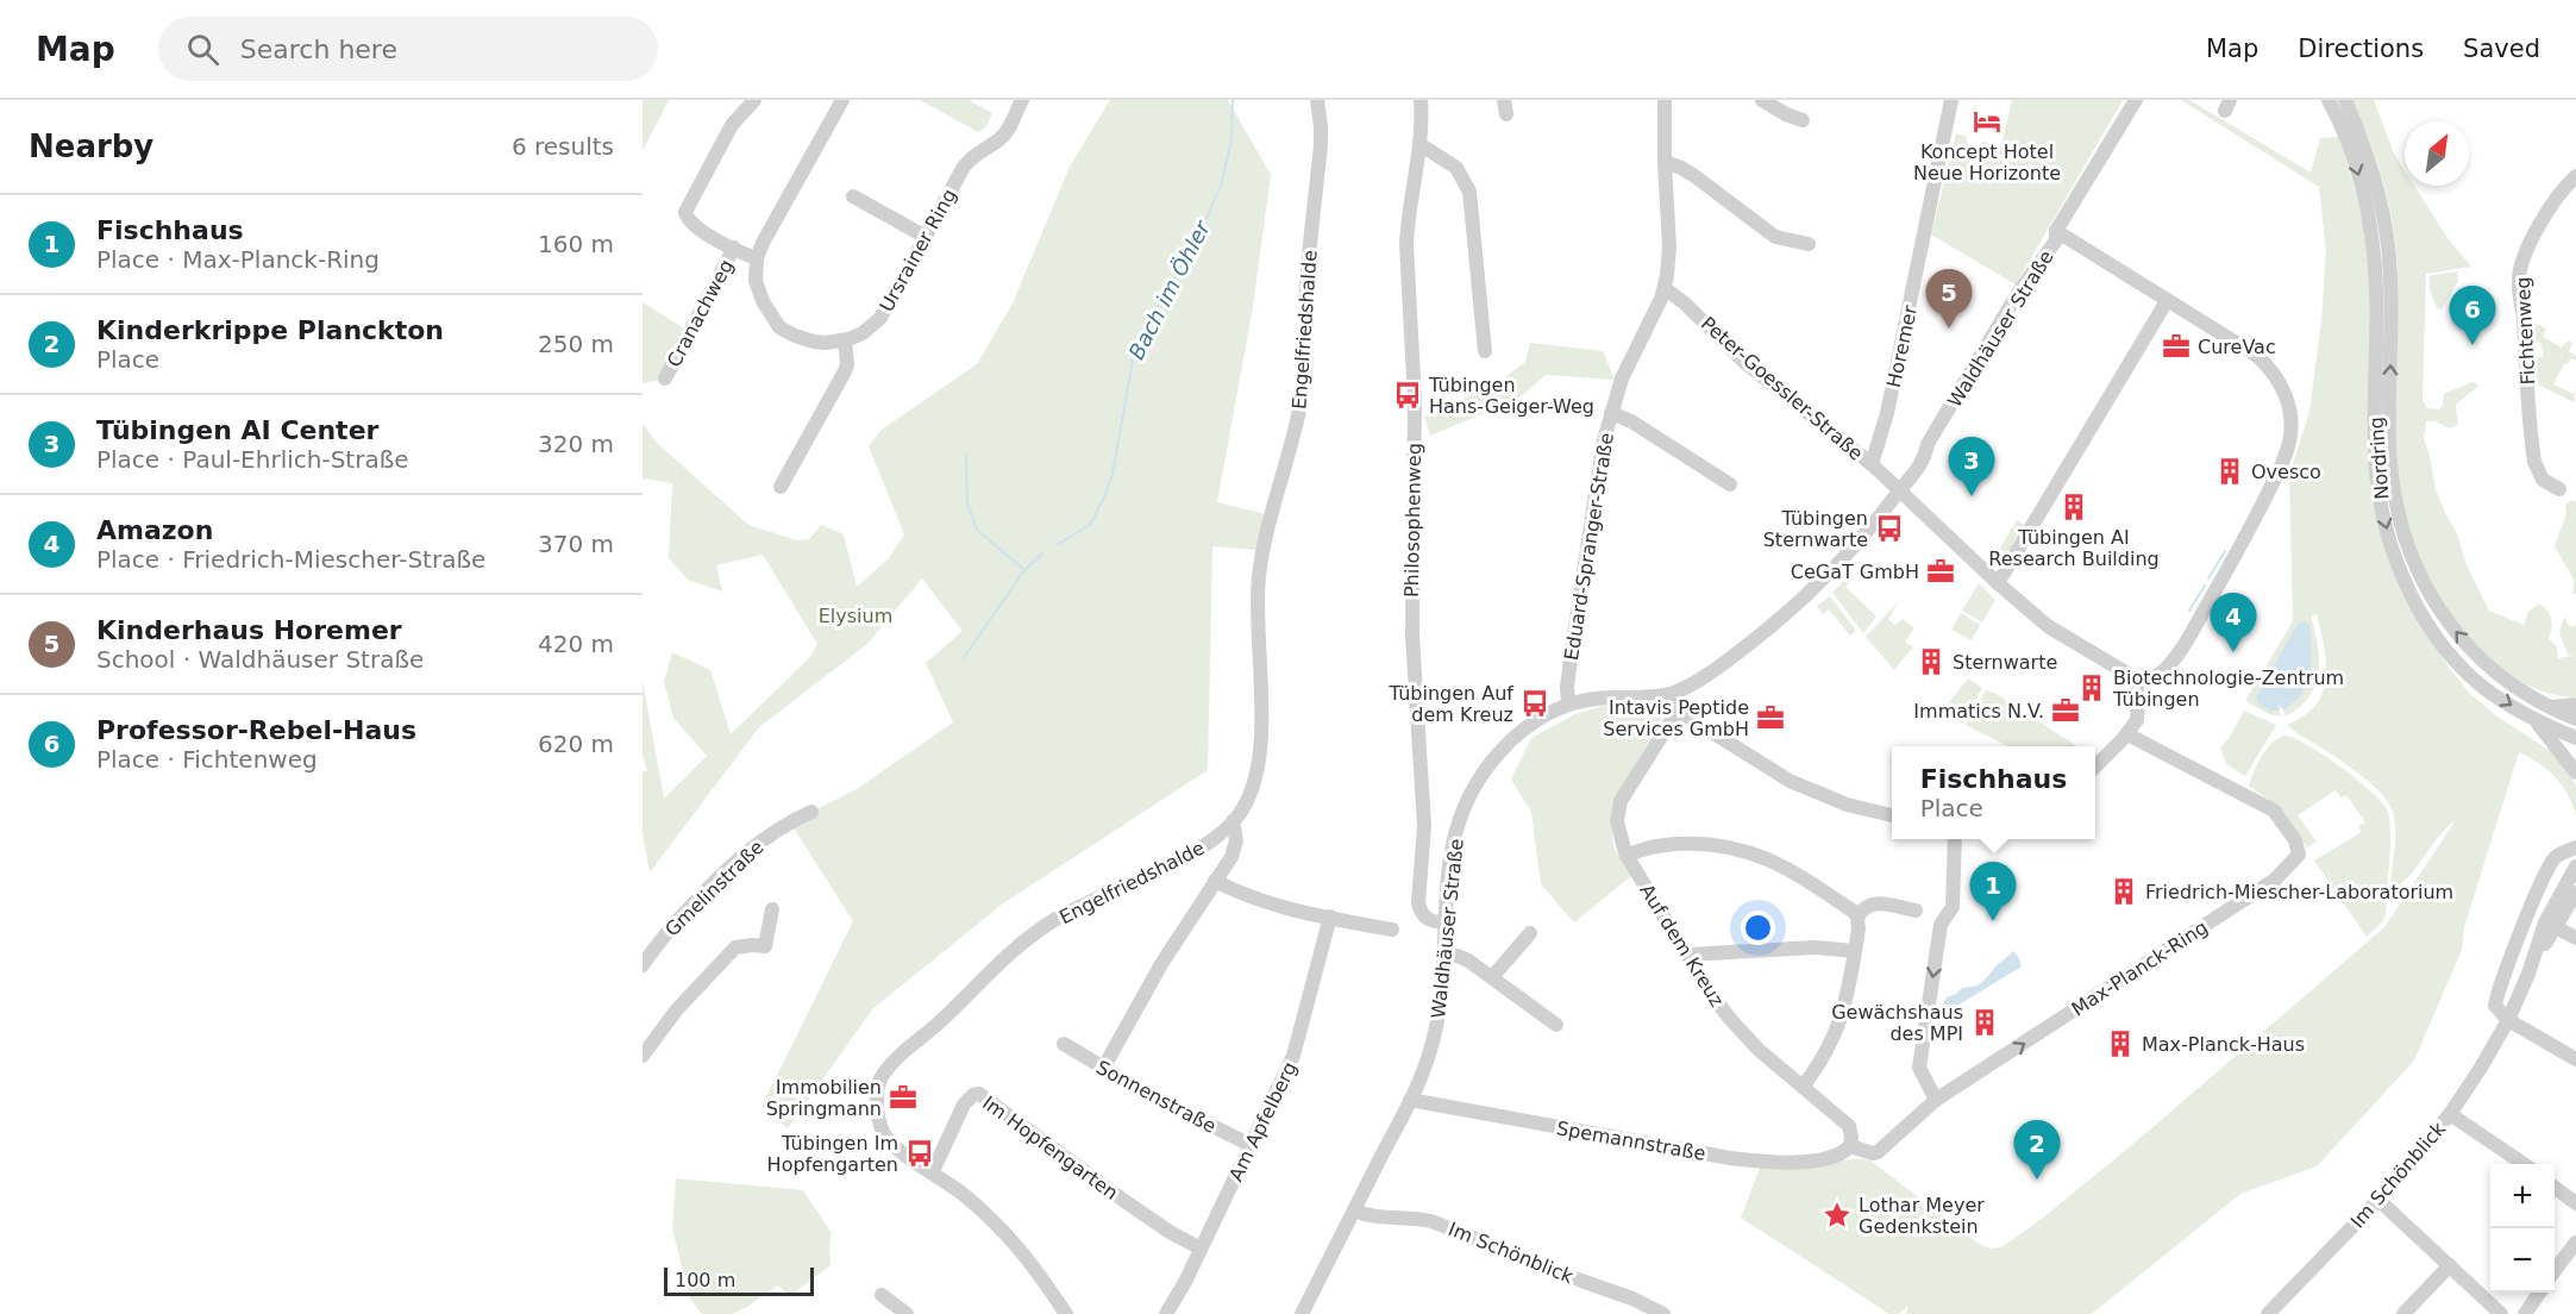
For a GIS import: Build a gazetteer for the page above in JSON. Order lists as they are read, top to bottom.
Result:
{
  "streets": {
    "street": [
      "Ursrainer Ring",
      "Cranachweg",
      "Waldhäuser Straße",
      "Engelfriedshalde",
      "Fichtenweg",
      "Horemer",
      "Peter-Goessler-Straße",
      "Nordring",
      "Philosophenweg",
      "Eduard-Spranger-Straße",
      "Gmelinstraße",
      "Auf dem Kreuz",
      "Max-Planck-Ring",
      "Sonnenstraße",
      "Am Apfelberg",
      "Spemannstraße",
      "Im Hopfengarten",
      "Im Schönblick"
    ]
  },
  "crossings": [
    ["Waldhäuser Straße", "Peter-Goessler-Straße"],
    ["Waldhäuser Straße", "Philosophenweg"],
    ["Waldhäuser Straße", "Eduard-Spranger-Straße"],
    ["Waldhäuser Straße", "Spemannstraße"],
    ["Waldhäuser Straße", "Im Schönblick"],
    ["Engelfriedshalde", "Im Hopfengarten"],
    ["Horemer", "Peter-Goessler-Straße"],
    ["Peter-Goessler-Straße", "Eduard-Spranger-Straße"],
    ["Auf dem Kreuz", "Max-Planck-Ring"],
    ["Auf dem Kreuz", "Spemannstraße"],
    ["Max-Planck-Ring", "Spemannstraße"],
    ["Sonnenstraße", "Am Apfelberg"],
    ["Am Apfelberg", "Im Hopfengarten"]
  ],
  "water": ["Bach im Öhler"],
  "parks": ["Elysium"],
  "places": {
    "hotel": ["Koncept Hotel Neue Horizonte"],
    "office": [
      "CureVac",
      "CeGaT GmbH",
      "Immatics N.V.",
      "Intavis Peptide Services GmbH",
      "Immobilien Springmann"
    ],
    "bus stop": [
      "Tübingen Hans-Geiger-Weg",
      "Tübingen Sternwarte",
      "Tübingen Auf dem Kreuz",
      "Tübingen Im Hopfengarten"
    ],
    "building": [
      "Ovesco",
      "Tübingen AI Research Building",
      "Sternwarte",
      "Biotechnologie-Zentrum Tübingen",
      "Friedrich-Miescher-Laboratorium",
      "Gewächshaus des MPI",
      "Max-Planck-Haus"
    ],
    "place": ["Lothar Meyer Gedenkstein"]
  },
  "scale_bar": "100 m",
  "north": "top right",
  "page": {
    "header": "Map",
    "search": "Search here",
    "nav": ["Map", "Directions", "Saved"],
    "heading": ["Nearby", "6 results"],
    "list": [
      {
        "mark": "1",
        "name": "Fischhaus",
        "note": "Place · Max-Planck-Ring",
        "value": "160 m"
      },
      {
        "mark": "2",
        "name": "Kinderkrippe Planckton",
        "note": "Place",
        "value": "250 m"
      },
      {
        "mark": "3",
        "name": "Tübingen AI Center",
        "note": "Place · Paul-Ehrlich-Straße",
        "value": "320 m"
      },
      {
        "mark": "4",
        "name": "Amazon",
        "note": "Place · Friedrich-Miescher-Straße",
        "value": "370 m"
      },
      {
        "mark": "5",
        "name": "Kinderhaus Horemer",
        "note": "School · Waldhäuser Straße",
        "value": "420 m"
      },
      {
        "mark": "6",
        "name": "Professor-Rebel-Haus",
        "note": "Place · Fichtenweg",
        "value": "620 m"
      }
    ],
    "pins": [
      "5",
      "6",
      "3",
      "4",
      "1",
      "2"
    ],
    "popup": ["Fischhaus", "Place"],
    "map_buttons": ["+", "−"],
    "scale": "100 m"
  }
}
